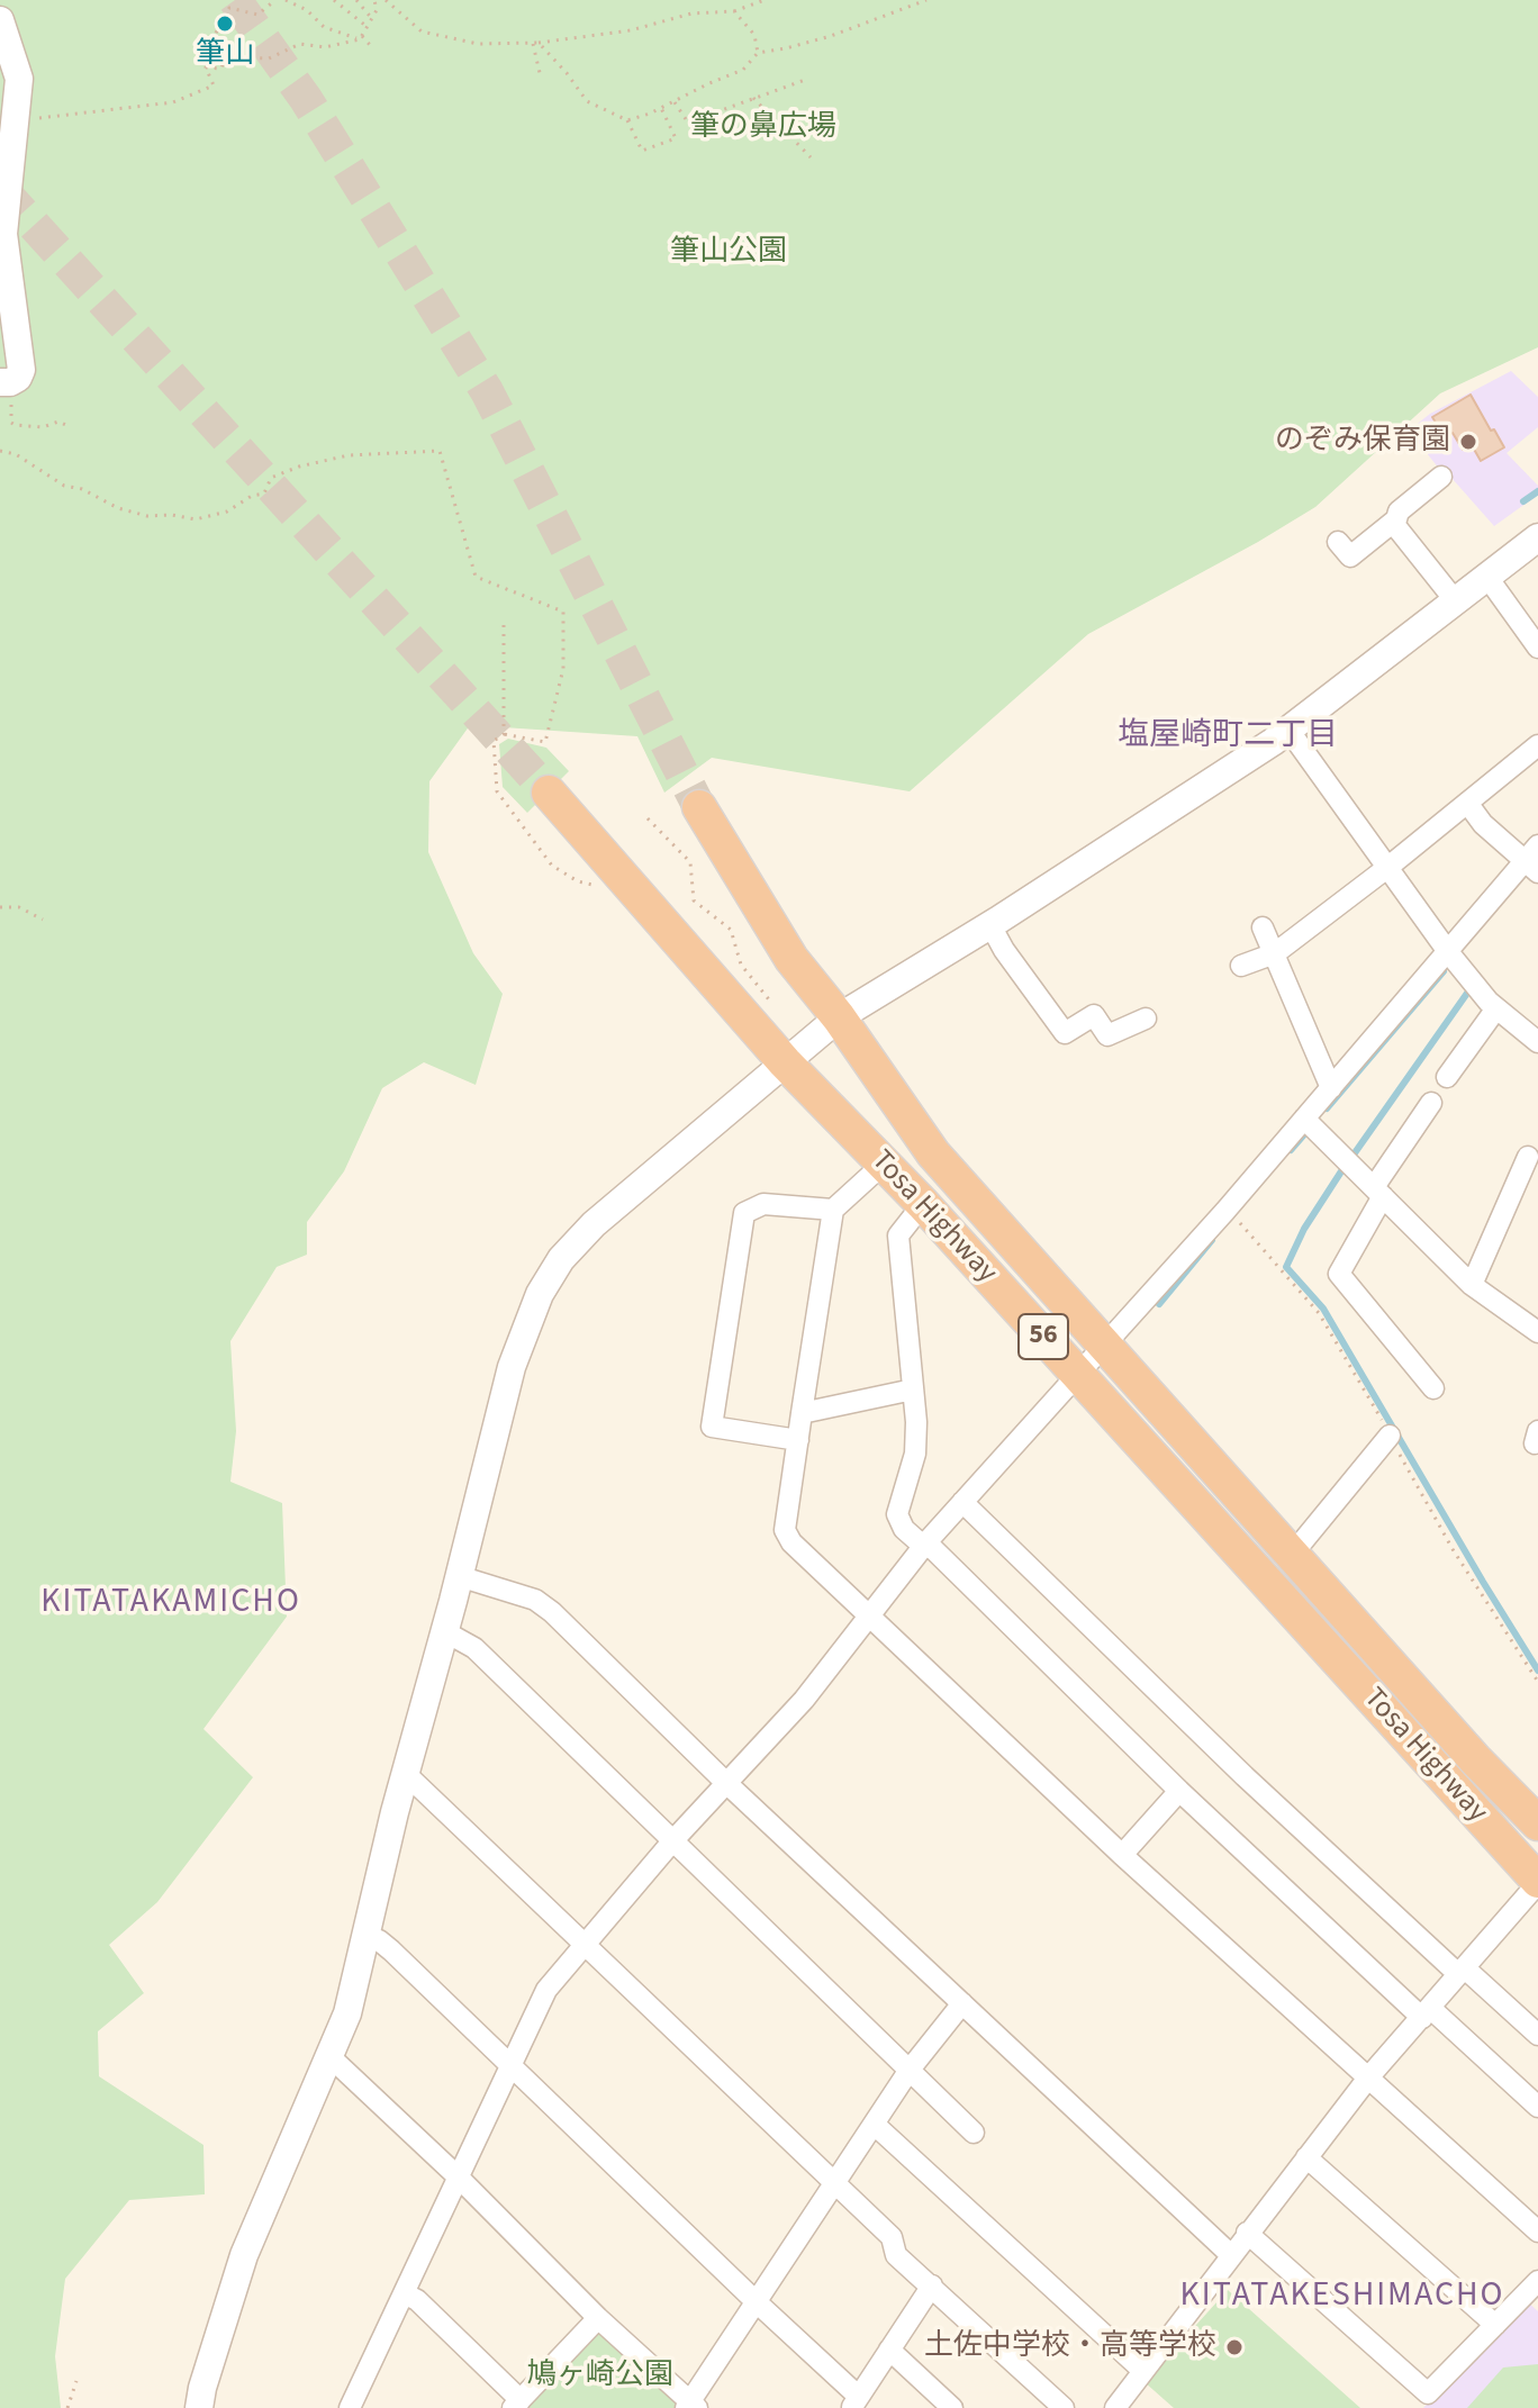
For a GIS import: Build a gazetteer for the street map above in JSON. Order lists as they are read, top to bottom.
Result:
{
  "streets": {
    "highway": ["Tosa Highway", "56"]
  },
  "districts": ["塩屋崎町二丁目", "KITATAKAMICHO", "KITATAKESHIMACHO"],
  "parks": ["筆の鼻広場", "筆山公園", "鳩ヶ崎公園"],
  "places": ["筆山", "のぞみ保育園", "土佐中学校・高等学校"]
}
